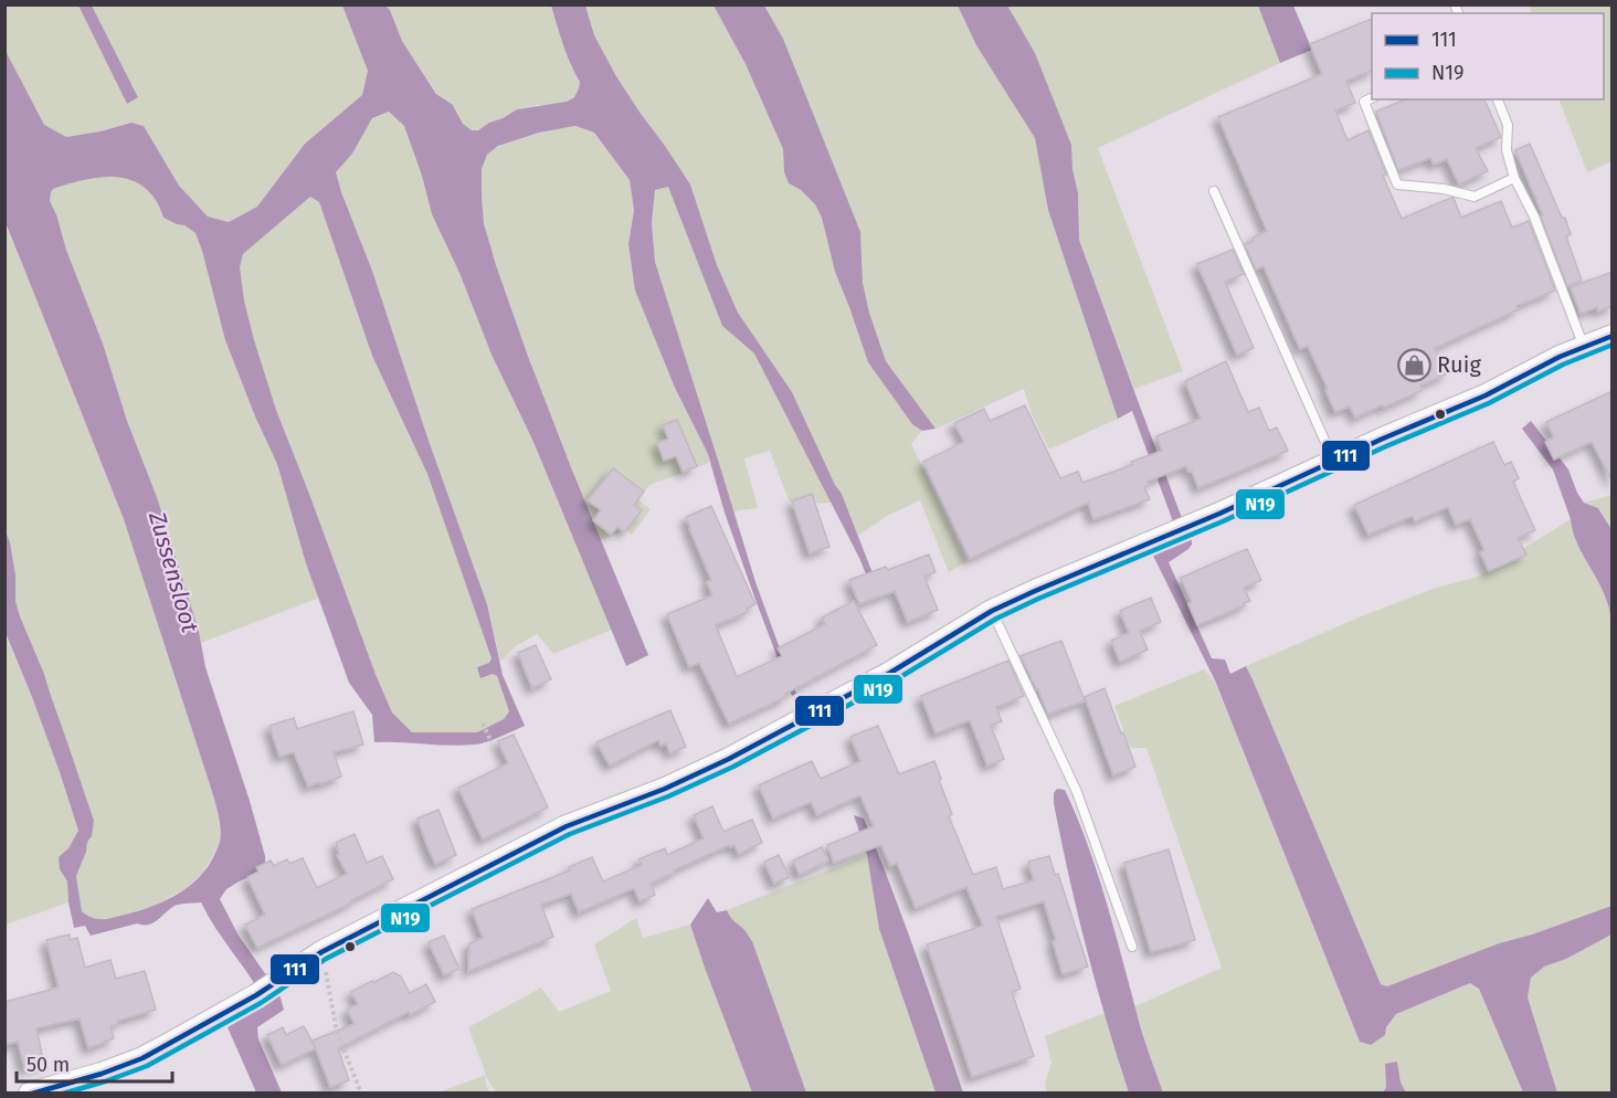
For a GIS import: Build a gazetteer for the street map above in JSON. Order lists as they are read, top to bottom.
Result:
{
  "water": ["Zussensloot"],
  "places": {
    "shop": ["Ruig"]
  },
  "lines": ["transit line 111", "transit line N19"],
  "legend": ["111", "N19"],
  "scale_bar": "50 m"
}
